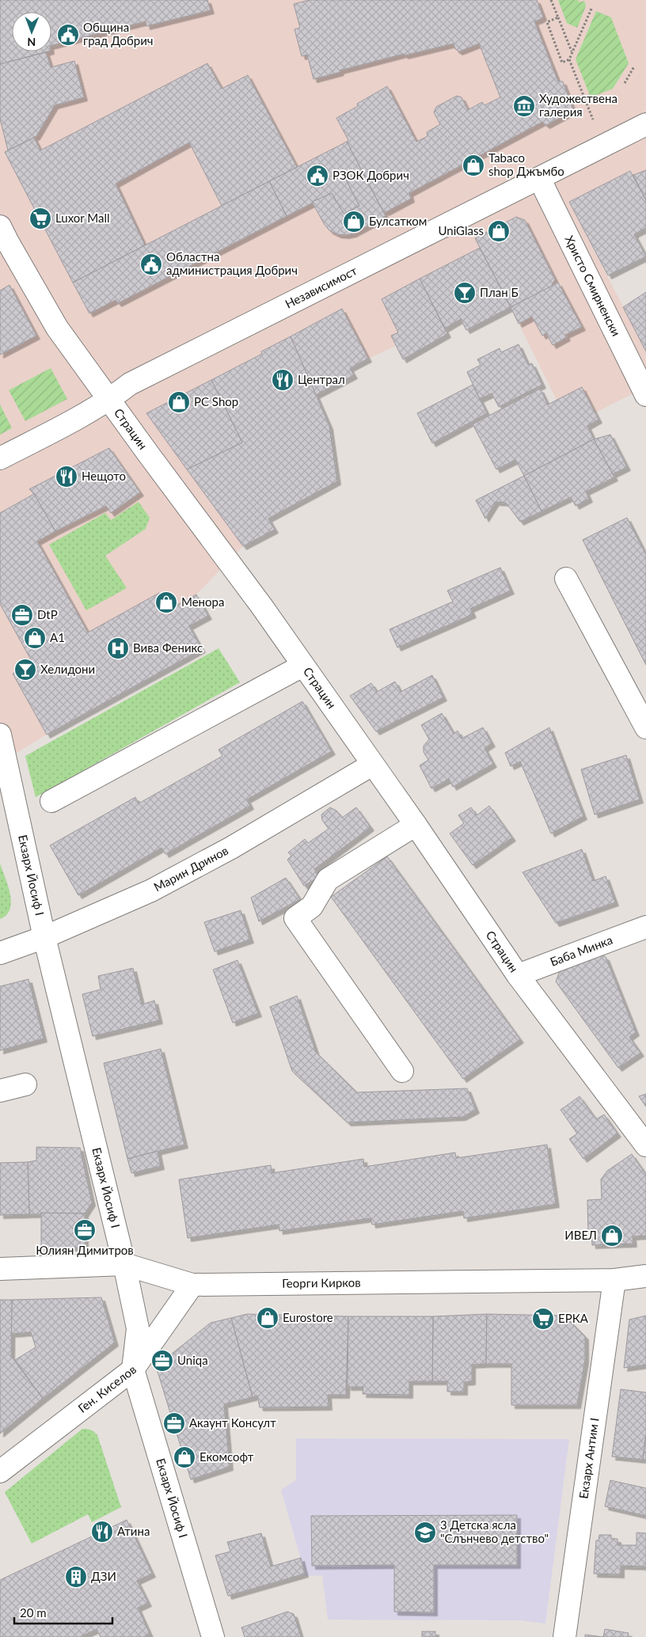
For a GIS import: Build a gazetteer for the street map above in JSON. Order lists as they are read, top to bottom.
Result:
{
  "streets": {
    "street": [
      "Христо Смирненски",
      "Независимост",
      "Страцин",
      "Марин Дринов",
      "Екзарх Йосиф I",
      "Баба Минка",
      "Георги Кирков",
      "Ген. Киселов",
      "Екзарх Антим I"
    ]
  },
  "crossings": [
    ["Христо Смирненски", "Независимост"],
    ["Независимост", "Страцин"],
    ["Страцин", "Марин Дринов"],
    ["Страцин", "Баба Минка"],
    ["Марин Дринов", "Екзарх Йосиф I"],
    ["Екзарх Йосиф I", "Георги Кирков"],
    ["Екзарх Йосиф I", "Ген. Киселов"],
    ["Георги Кирков", "Ген. Киселов"],
    ["Георги Кирков", "Екзарх Антим I"]
  ],
  "places": {
    "public building": ["Община град Добрич", "РЗОК Добрич", "Областна администрация Добрич"],
    "museum": ["Художествена галерия"],
    "shop": [
      "Tabaco shop Джъмбо",
      "Булсатком",
      "UniGlass",
      "PC Shop",
      "Менора",
      "A1",
      "ИВЕЛ",
      "Eurostore",
      "Екомсофт"
    ],
    "supermarket": ["Luxor Mall", "ЕРКА"],
    "bar": ["План Б", "Хелидони"],
    "restaurant": ["Централ", "Нещото", "Атина"],
    "office": [
      "DtP",
      "Юлиян Димитров",
      "Uniqa",
      "Акаунт Консулт"
    ],
    "hospital": ["Вива Феникс"],
    "school or university": ["3 Детска ясла \"Слънчево детство\""],
    "building": ["ДЗИ"]
  },
  "scale_bar": "20 m",
  "north": "bottom"
}
